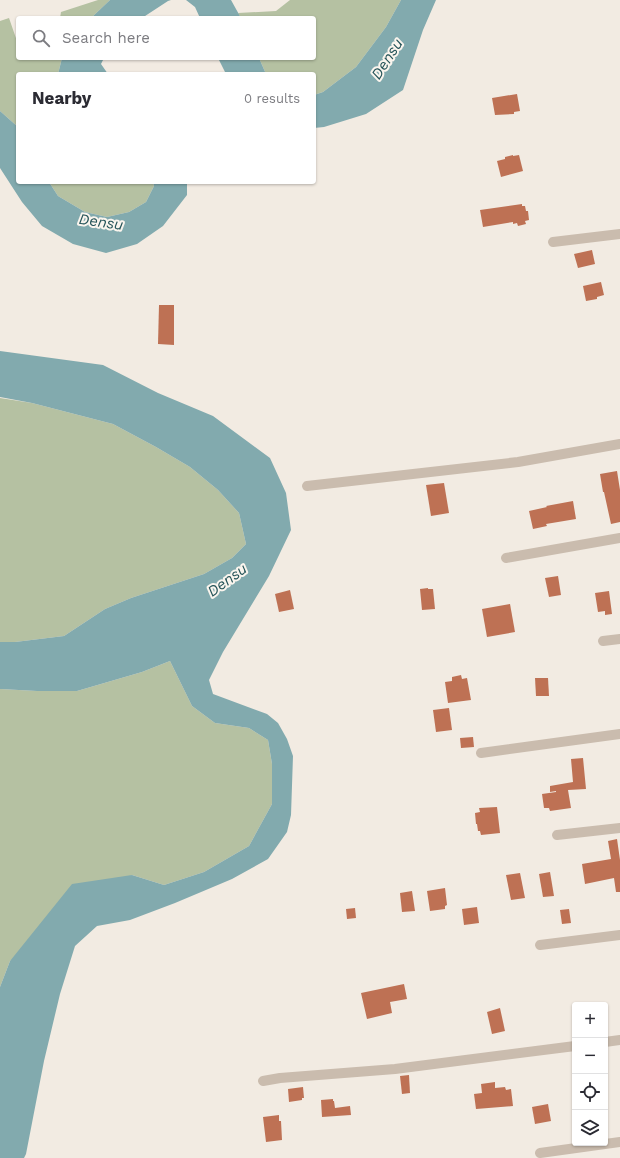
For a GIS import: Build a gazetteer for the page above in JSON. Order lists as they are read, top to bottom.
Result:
{
  "water": ["Densu"],
  "page": {
    "search": "Search here",
    "heading": ["Nearby", "0 results"],
    "map_buttons": ["+", "−"]
  }
}
